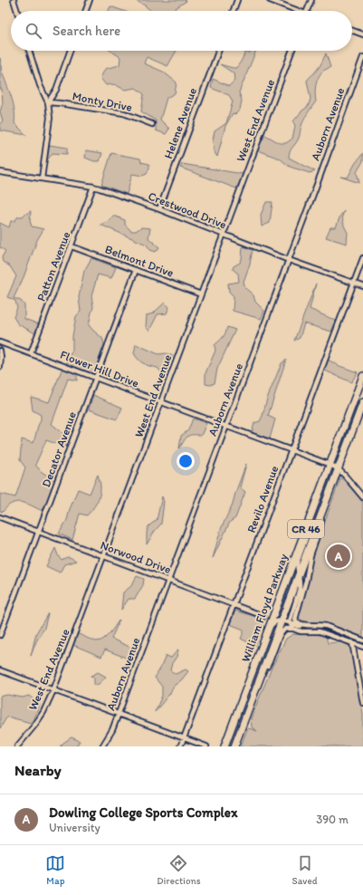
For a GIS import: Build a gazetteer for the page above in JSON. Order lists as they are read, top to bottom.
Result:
{
  "streets": {
    "highway": ["CR 46", "William Floyd Parkway"],
    "street": [
      "Monty Drive",
      "West End Avenue",
      "Helene Avenue",
      "Auborn Avenue",
      "Crestwood Drive",
      "Belmont Drive",
      "Patton Avenue",
      "Flower Hill Drive",
      "Decator Avenue",
      "Revilo Avenue",
      "Norwood Drive"
    ]
  },
  "crossings": [
    ["West End Avenue", "Crestwood Drive"],
    ["West End Avenue", "Belmont Drive"],
    ["West End Avenue", "Flower Hill Drive"],
    ["West End Avenue", "Norwood Drive"],
    ["Helene Avenue", "Crestwood Drive"],
    ["Auborn Avenue", "Crestwood Drive"],
    ["Auborn Avenue", "Flower Hill Drive"],
    ["Auborn Avenue", "Norwood Drive"],
    ["Crestwood Drive", "Patton Avenue"],
    ["Crestwood Drive", "Revilo Avenue"],
    ["Belmont Drive", "Patton Avenue"],
    ["Belmont Drive", "Decator Avenue"],
    ["Patton Avenue", "Flower Hill Drive"],
    ["Flower Hill Drive", "Decator Avenue"],
    ["Flower Hill Drive", "Revilo Avenue"],
    ["Flower Hill Drive", "William Floyd Parkway"],
    ["Decator Avenue", "Norwood Drive"],
    ["Revilo Avenue", "Norwood Drive"]
  ],
  "page": {
    "search": "Search here",
    "pins": "A",
    "heading": "Nearby",
    "list": [
      {
        "mark": "A",
        "name": "Dowling College Sports Complex",
        "note": "University",
        "value": "390 m"
      }
    ],
    "nav": ["Map", "Directions", "Saved"]
  }
}
